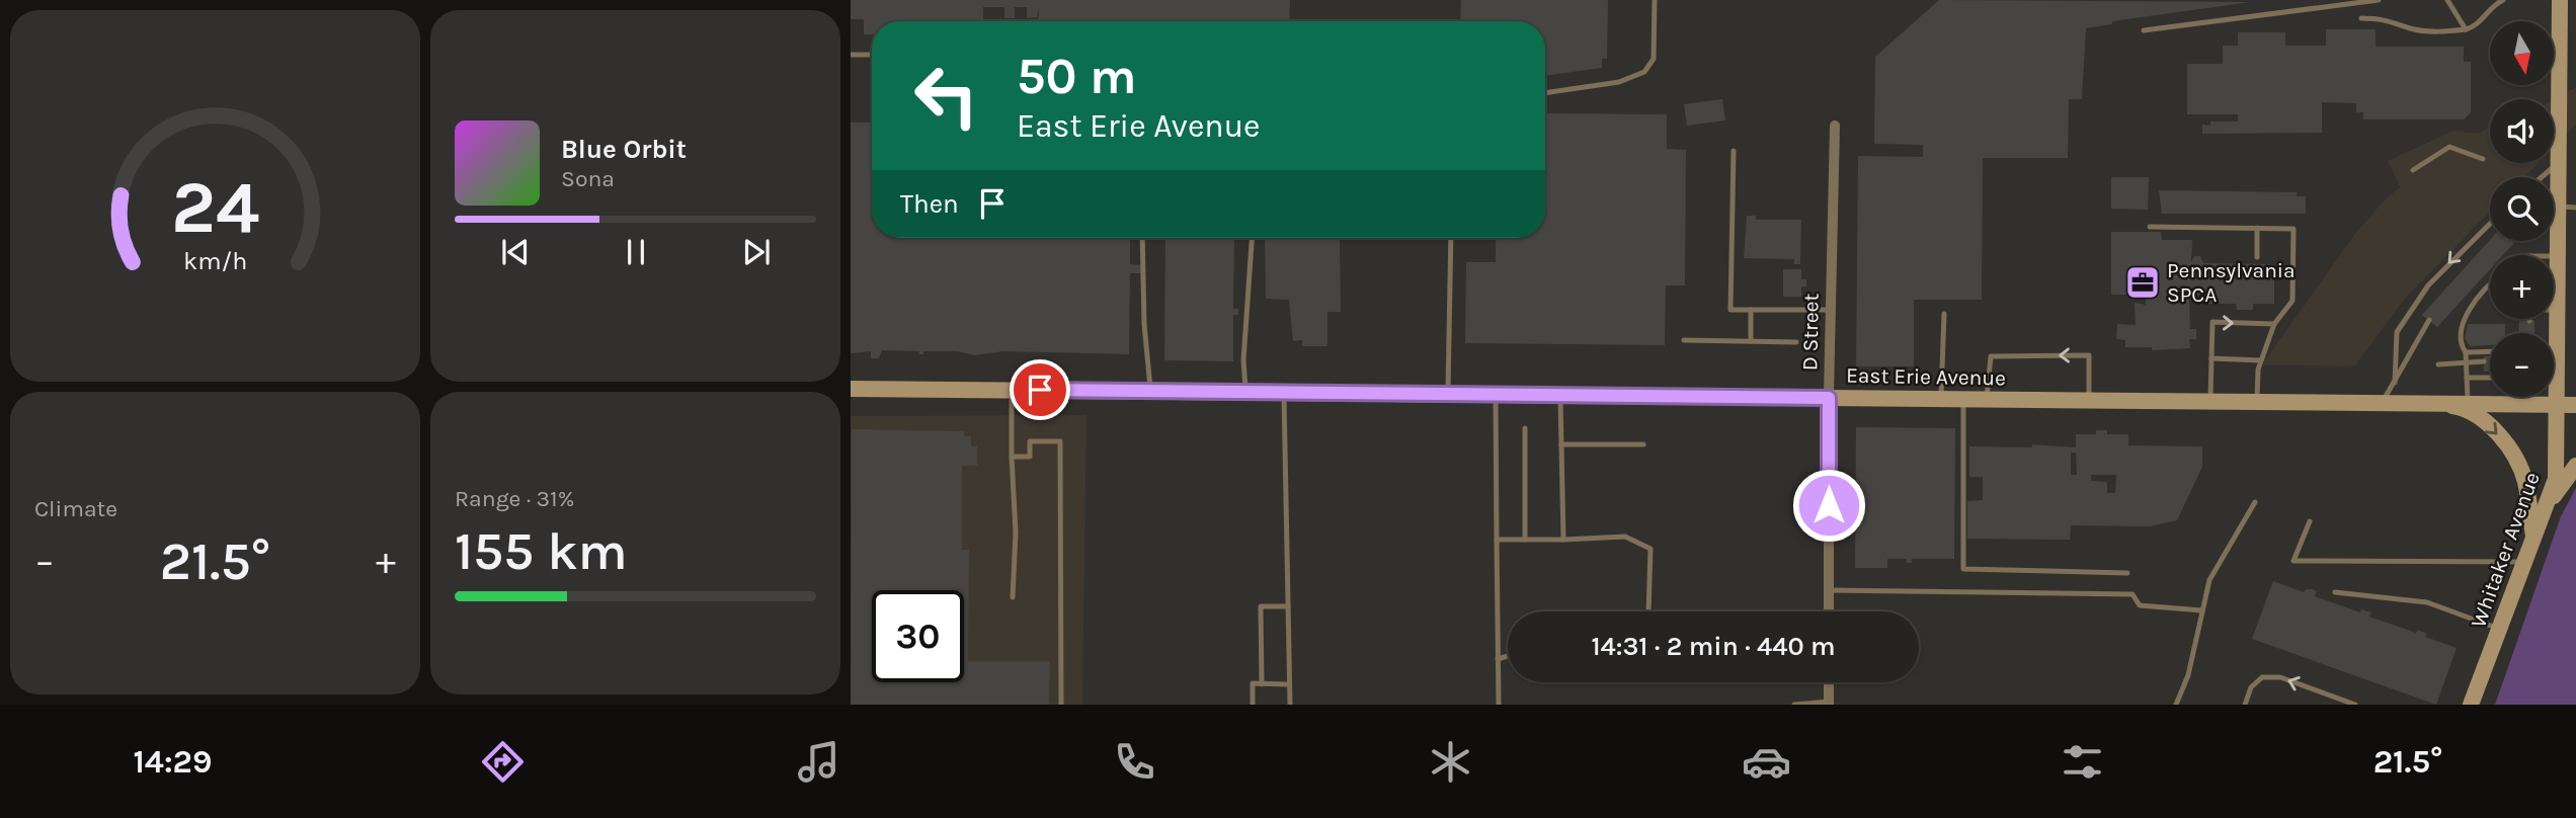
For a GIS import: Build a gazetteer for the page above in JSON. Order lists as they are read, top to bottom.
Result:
{
  "streets": {
    "main road": ["East Erie Avenue", "Whitaker Avenue"],
    "street": ["D Street"]
  },
  "crossings": [
    ["D Street", "East Erie Avenue"],
    ["East Erie Avenue", "Whitaker Avenue"]
  ],
  "places": {
    "office": ["Pennsylvania SPCA"]
  },
  "north": "bottom",
  "page": {
    "map_buttons": ["+", "−"],
    "turn": ["50 m", "East Erie Avenue"],
    "song": ["Blue Orbit", "Sona"],
    "then": "Then",
    "tile": [
      "Climate",
      ["Range · 31%", "155 km"]
    ],
    "heat": ["−", "21.5°", "+"],
    "limit": "30",
    "trip": "14:31 · 2 min · 440 m",
    "tabs": ["14:29", "21.5°"],
    "gauge": ["24", "km/h"]
  }
}
